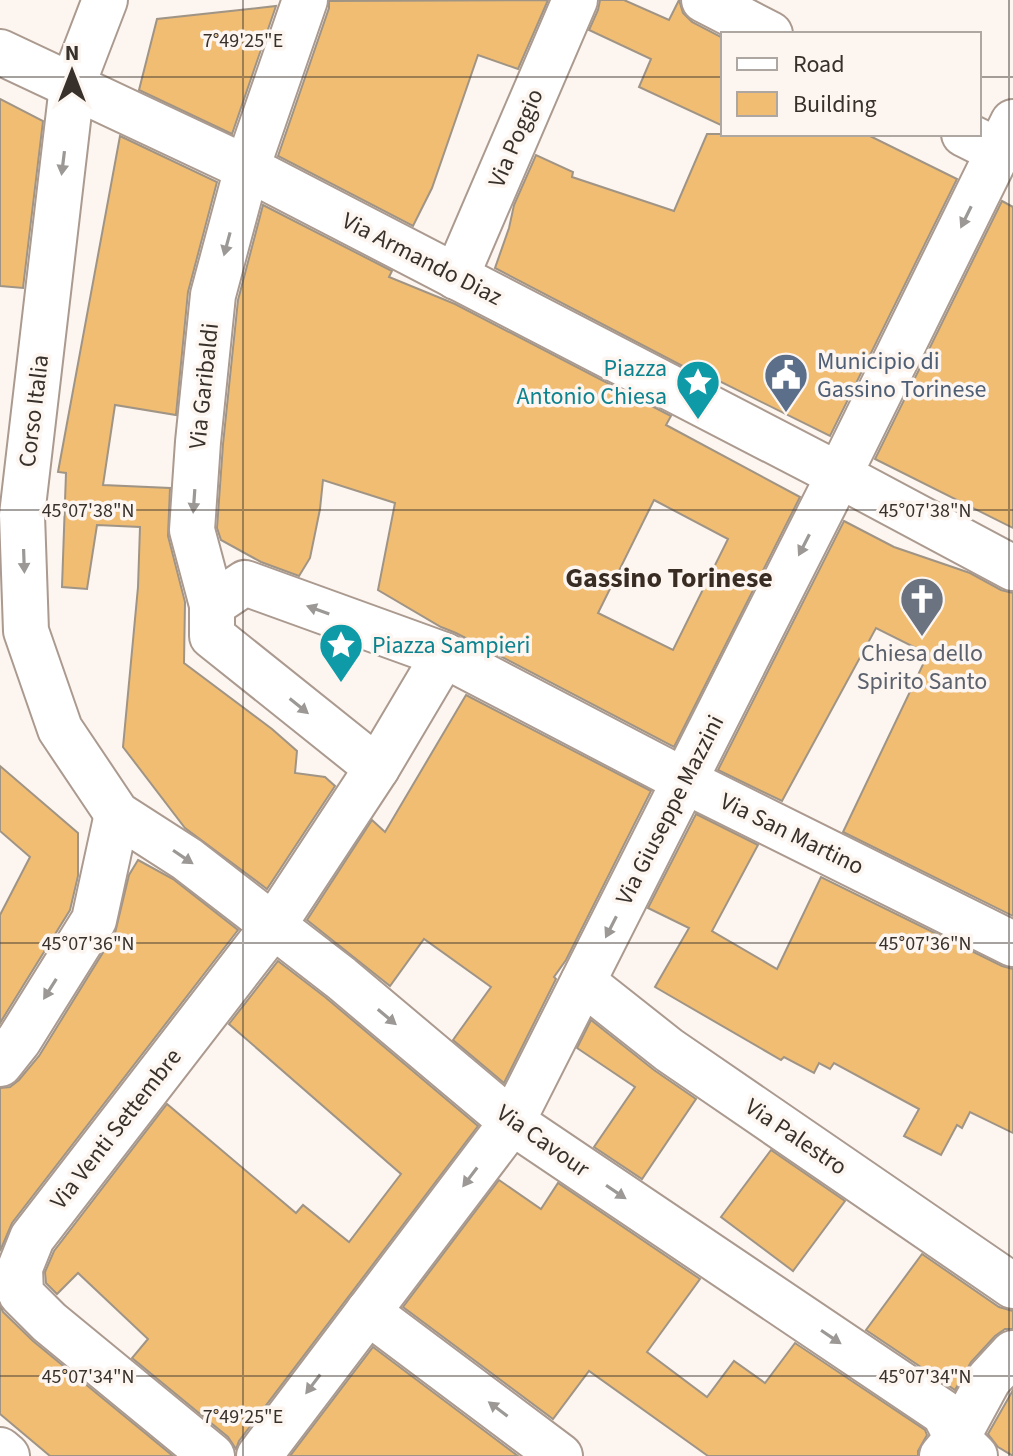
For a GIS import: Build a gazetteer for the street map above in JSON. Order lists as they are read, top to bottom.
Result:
{
  "streets": {
    "street": [
      "Via Poggio",
      "Via Armando Diaz",
      "Via Garibaldi",
      "Corso Italia",
      "Via Giuseppe Mazzini",
      "Via San Martino",
      "Via Venti Settembre",
      "Via Palestro",
      "Via Cavour"
    ]
  },
  "crossings": [
    ["Via Poggio", "Via Armando Diaz"],
    ["Via Armando Diaz", "Via Garibaldi"],
    ["Via Armando Diaz", "Corso Italia"],
    ["Via Armando Diaz", "Via Giuseppe Mazzini"],
    ["Corso Italia", "Via Cavour"],
    ["Via Giuseppe Mazzini", "Via San Martino"],
    ["Via Giuseppe Mazzini", "Via Palestro"],
    ["Via Giuseppe Mazzini", "Via Cavour"],
    ["Via Venti Settembre", "Via Cavour"]
  ],
  "one_way": ["Via Garibaldi", "Corso Italia", "Via Giuseppe Mazzini"],
  "districts": ["Gassino Torinese"],
  "places": {
    "public building": ["Municipio di Gassino Torinese"],
    "place": ["Piazza Antonio Chiesa", "Piazza Sampieri"],
    "church": ["Chiesa dello Spirito Santo"]
  },
  "legend": ["Road", "Building"],
  "north": "top",
  "coordinates": [
    "7°49'25\"E",
    "45°07'38\"N",
    "45°07'36\"N",
    "45°07'34\"N"
  ]
}
